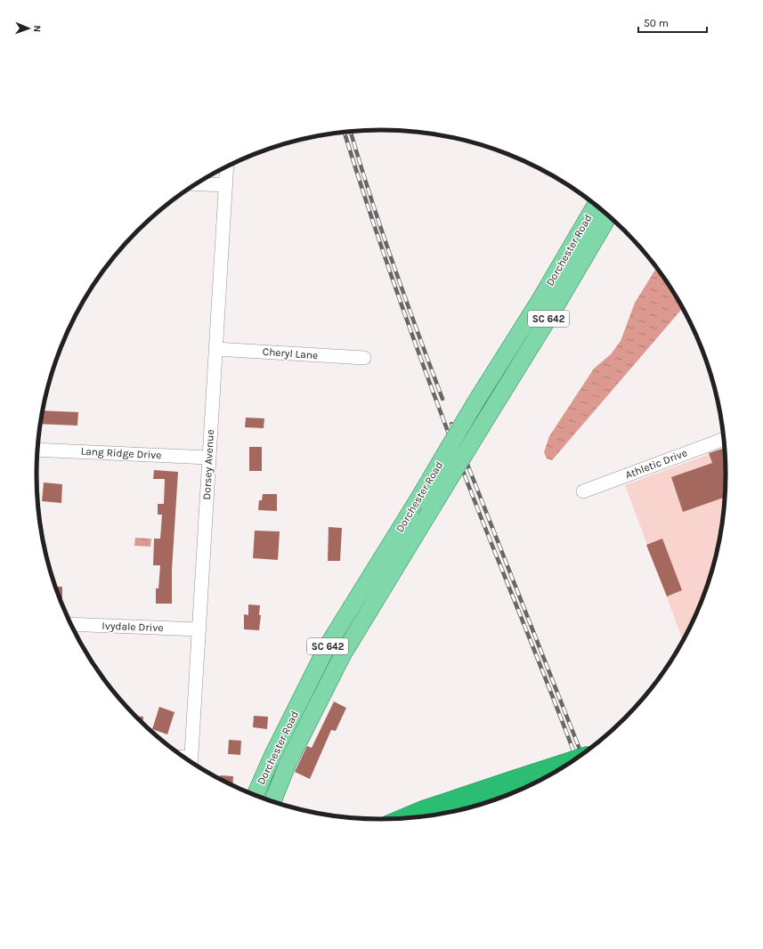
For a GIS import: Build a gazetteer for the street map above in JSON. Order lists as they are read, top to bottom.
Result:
{
  "streets": {
    "main road": ["Dorchester Road", "SC 642"],
    "street": [
      "Cheryl Lane",
      "Lang Ridge Drive",
      "Athletic Drive",
      "Dorsey Avenue",
      "Ivydale Drive"
    ]
  },
  "crossings": [
    ["Cheryl Lane", "Dorsey Avenue"],
    ["Lang Ridge Drive", "Dorsey Avenue"],
    ["Dorsey Avenue", "Ivydale Drive"]
  ],
  "scale_bar": "50 m",
  "north": "right"
}
